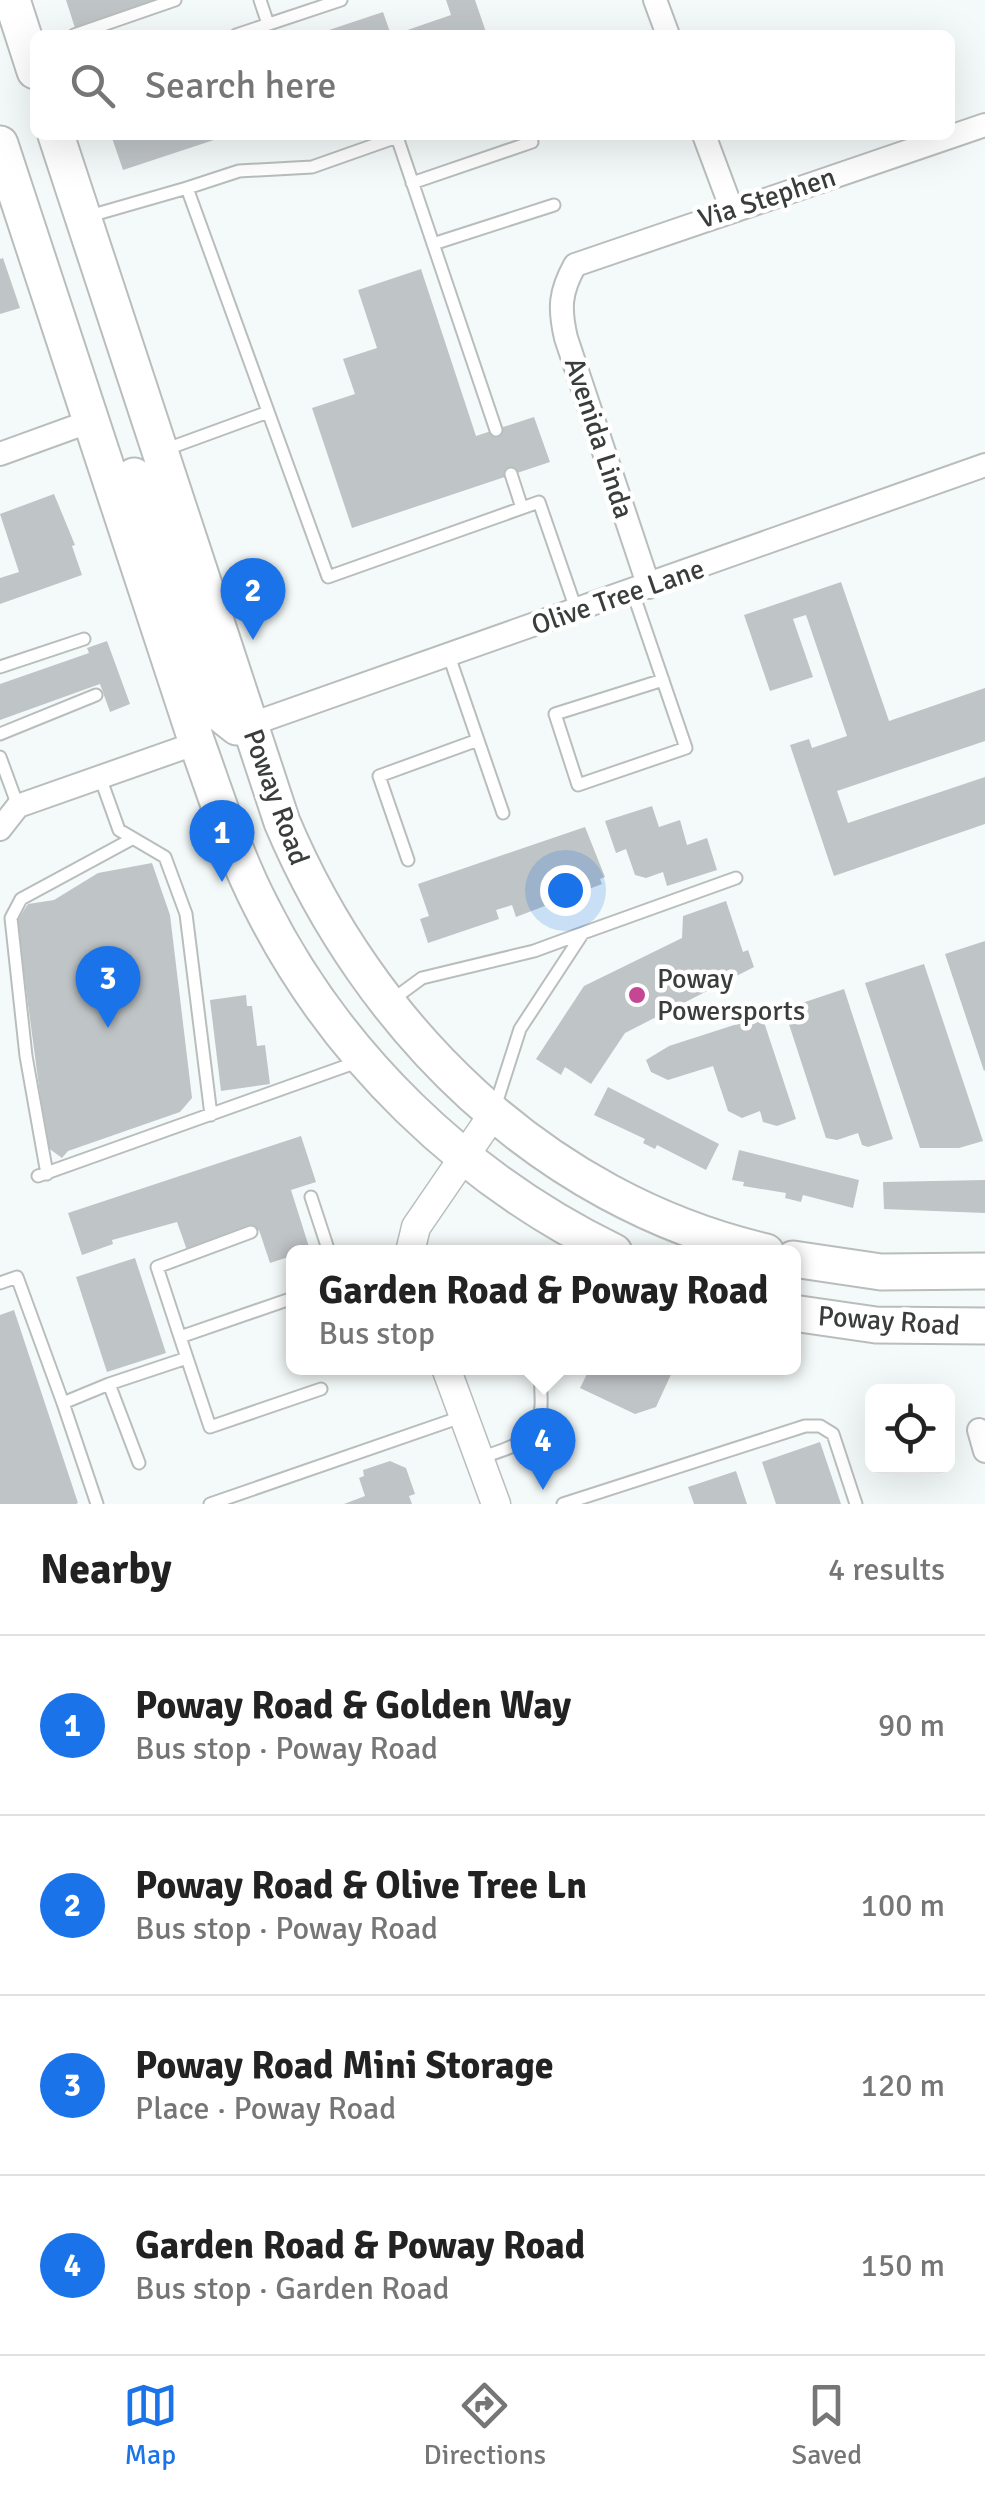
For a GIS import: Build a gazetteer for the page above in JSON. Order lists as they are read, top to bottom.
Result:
{
  "streets": {
    "main road": ["Poway Road"],
    "street": ["Via Stephen", "Avenida Linda", "Olive Tree Lane"]
  },
  "crossings": [
    ["Via Stephen", "Avenida Linda"],
    ["Avenida Linda", "Olive Tree Lane"],
    ["Olive Tree Lane", "Poway Road"]
  ],
  "places": ["Poway Powersports"],
  "page": {
    "search": "Search here",
    "pins": [
      "2",
      "1",
      "3",
      "4"
    ],
    "popup": ["Garden Road & Poway Road", "Bus stop"],
    "heading": ["Nearby", "4 results"],
    "list": [
      {
        "mark": "1",
        "name": "Poway Road & Golden Way",
        "note": "Bus stop · Poway Road",
        "value": "90 m"
      },
      {
        "mark": "2",
        "name": "Poway Road & Olive Tree Ln",
        "note": "Bus stop · Poway Road",
        "value": "100 m"
      },
      {
        "mark": "3",
        "name": "Poway Road Mini Storage",
        "note": "Place · Poway Road",
        "value": "120 m"
      },
      {
        "mark": "4",
        "name": "Garden Road & Poway Road",
        "note": "Bus stop · Garden Road",
        "value": "150 m"
      }
    ],
    "nav": ["Map", "Directions", "Saved"]
  }
}
